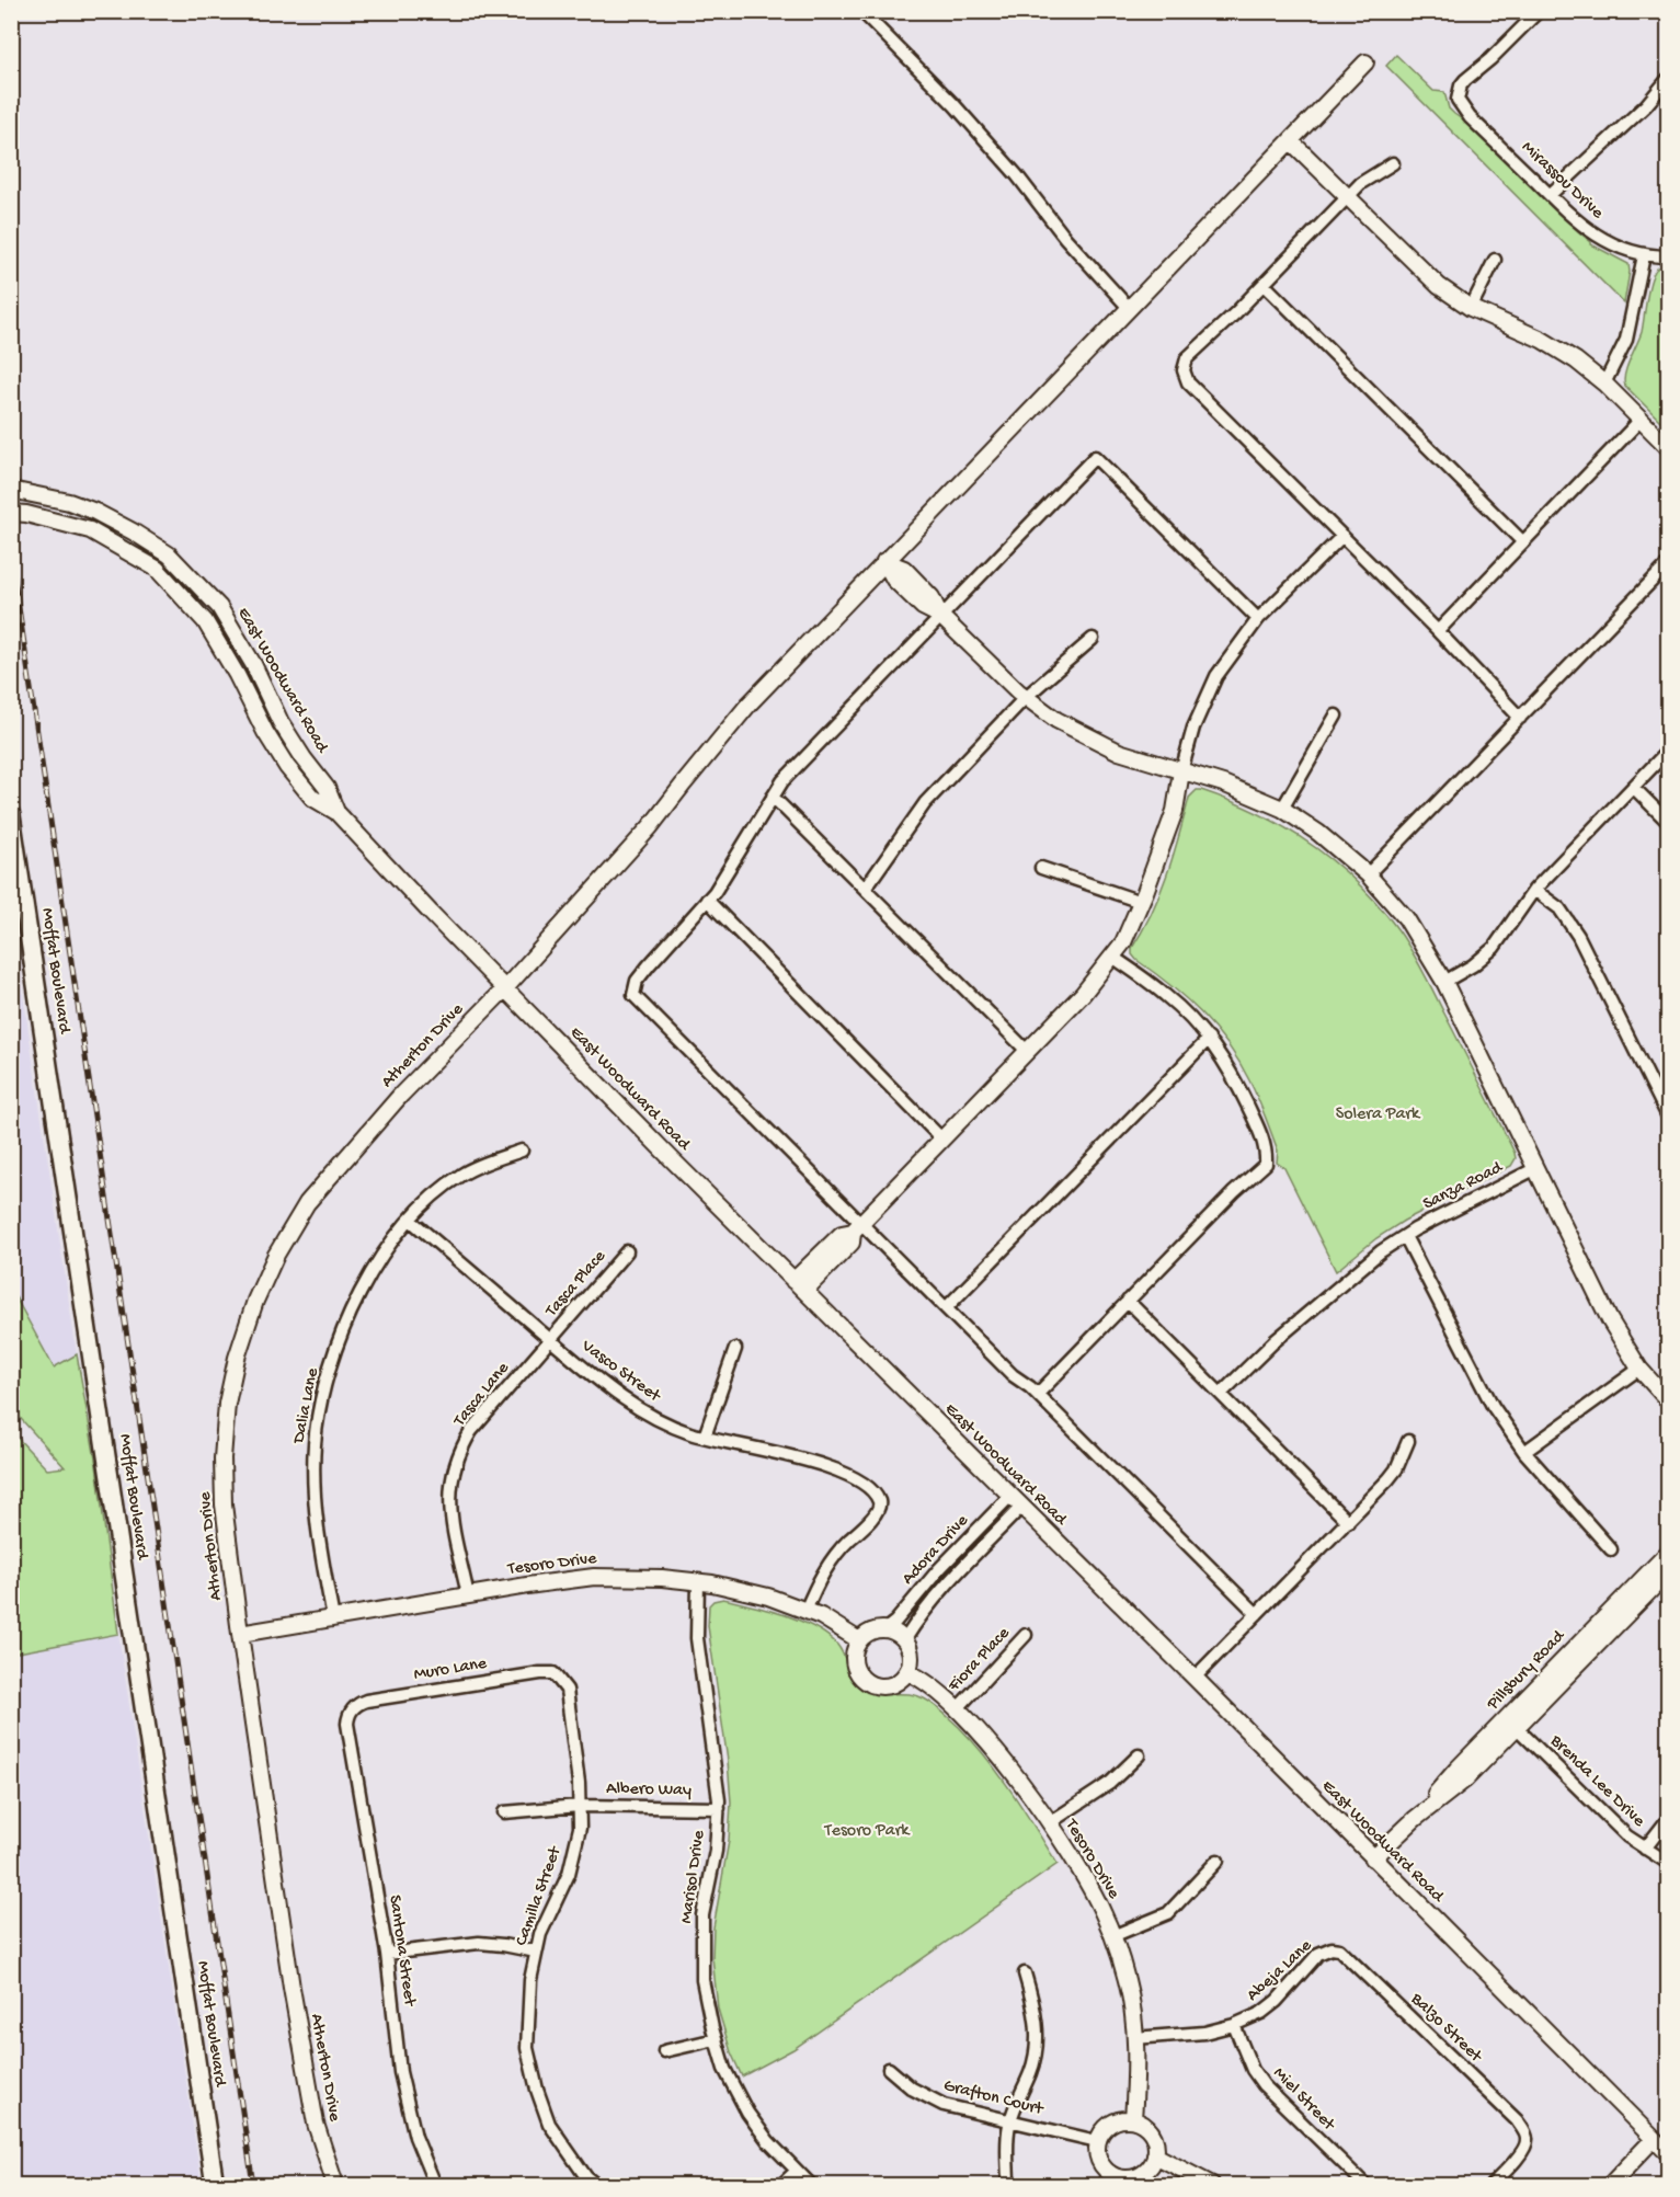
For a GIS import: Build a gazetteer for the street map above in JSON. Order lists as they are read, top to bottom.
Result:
{
  "streets": {
    "main road": ["Moffat Boulevard"],
    "street": [
      "Mirassou Drive",
      "East Woodward Road",
      "Atherton Drive",
      "Sanza Road",
      "Tasca Place",
      "Vasco Street",
      "Tasca Lane",
      "Dalia Lane",
      "Adora Drive",
      "Tesoro Drive",
      "Fiora Place",
      "Muro Lane",
      "Pillsbury Road",
      "Brenda Lee Drive",
      "Albero Way",
      "Marisol Drive",
      "Camilla Street",
      "Santona Street",
      "Abeja Lane",
      "Balzo Street",
      "Grafton Court",
      "Miel Street"
    ]
  },
  "crossings": [
    ["East Woodward Road", "Atherton Drive"],
    ["East Woodward Road", "Adora Drive"],
    ["East Woodward Road", "Pillsbury Road"],
    ["Atherton Drive", "Tesoro Drive"],
    ["Tasca Place", "Vasco Street"],
    ["Tasca Place", "Tasca Lane"],
    ["Vasco Street", "Tasca Lane"],
    ["Vasco Street", "Dalia Lane"],
    ["Vasco Street", "Tesoro Drive"],
    ["Tasca Lane", "Tesoro Drive"],
    ["Dalia Lane", "Tesoro Drive"],
    ["Adora Drive", "Tesoro Drive"],
    ["Tesoro Drive", "Fiora Place"],
    ["Tesoro Drive", "Marisol Drive"],
    ["Tesoro Drive", "Abeja Lane"],
    ["Tesoro Drive", "Grafton Court"],
    ["Muro Lane", "Camilla Street"],
    ["Muro Lane", "Santona Street"],
    ["Pillsbury Road", "Brenda Lee Drive"],
    ["Albero Way", "Marisol Drive"],
    ["Albero Way", "Camilla Street"],
    ["Abeja Lane", "Balzo Street"],
    ["Abeja Lane", "Miel Street"]
  ],
  "parks": ["Solera Park", "Tesoro Park"]
}
